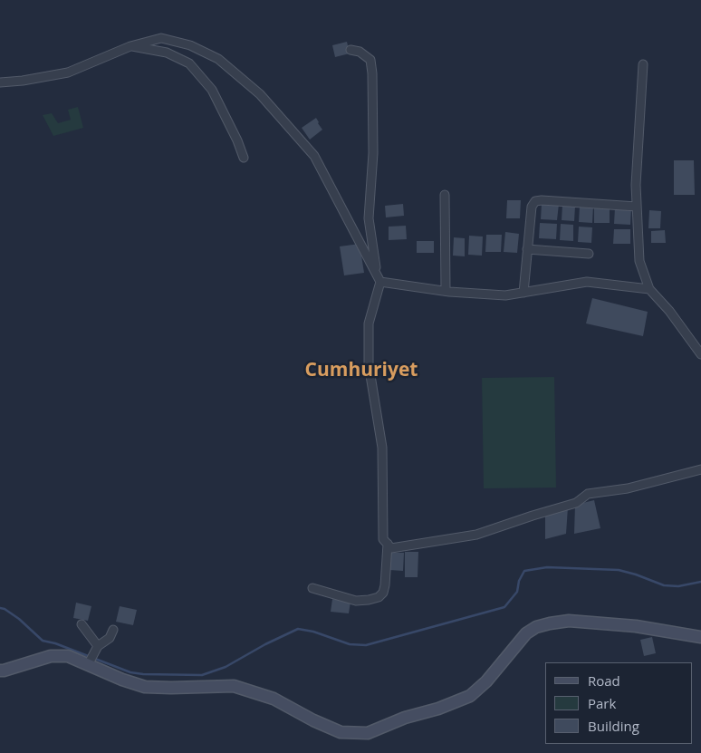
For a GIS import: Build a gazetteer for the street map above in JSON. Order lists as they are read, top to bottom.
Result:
{
  "districts": ["Cumhuriyet"],
  "legend": ["Road", "Park", "Building"]
}
